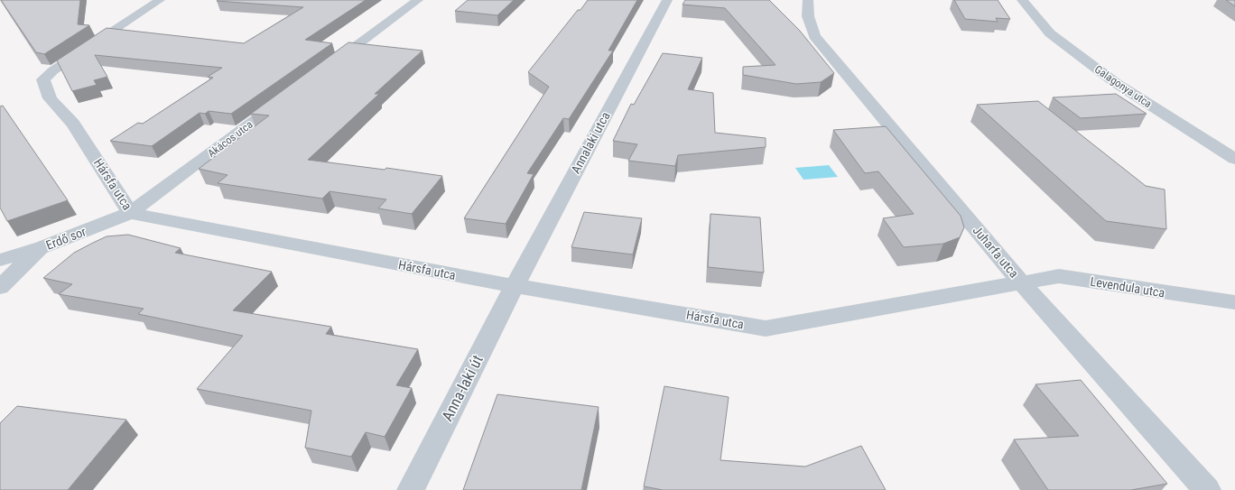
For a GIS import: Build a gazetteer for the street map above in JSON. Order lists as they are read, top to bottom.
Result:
{
  "streets": {
    "street": [
      "Galagonya utca",
      "Akácos utca",
      "Annalaki utca",
      "Hársfa utca",
      "Erdő sor",
      "Juharfa utca",
      "Levendula utca",
      "Anna-laki út"
    ]
  },
  "crossings": [
    ["Akácos utca", "Hársfa utca"],
    ["Akácos utca", "Erdő sor"],
    ["Annalaki utca", "Hársfa utca"],
    ["Annalaki utca", "Anna-laki út"],
    ["Hársfa utca", "Erdő sor"],
    ["Hársfa utca", "Juharfa utca"],
    ["Hársfa utca", "Levendula utca"],
    ["Hársfa utca", "Anna-laki út"],
    ["Juharfa utca", "Levendula utca"]
  ]
}
